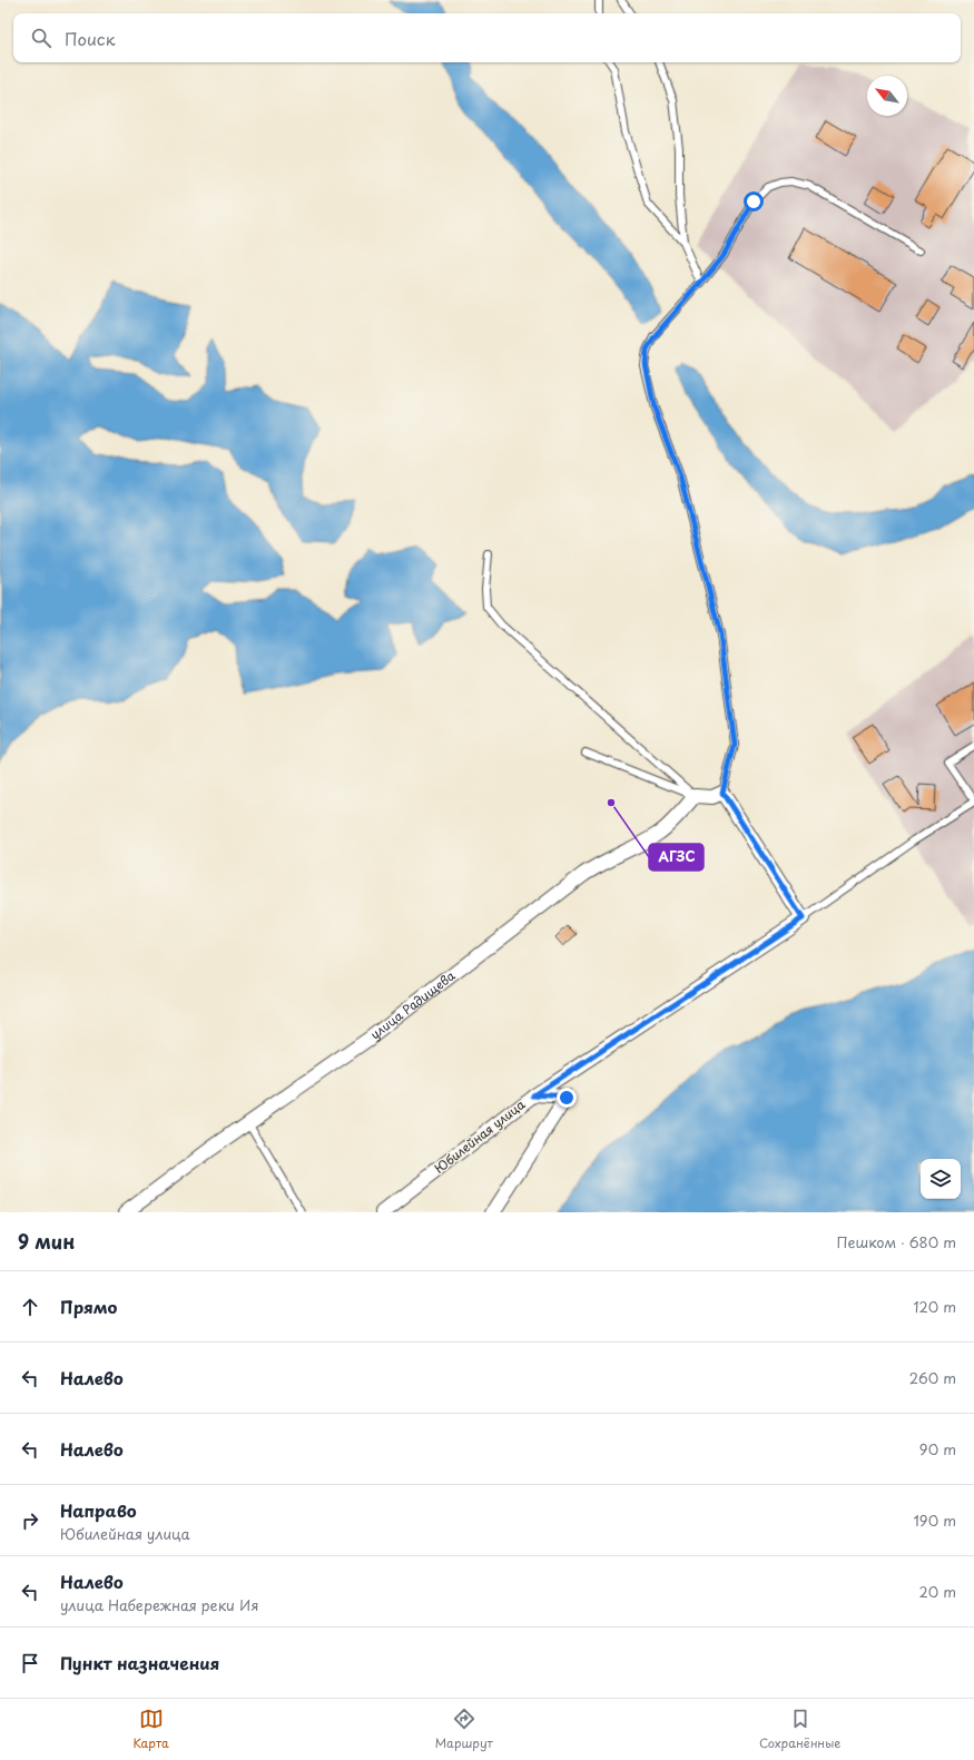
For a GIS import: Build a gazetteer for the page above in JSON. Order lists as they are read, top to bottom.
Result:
{
  "streets": {
    "street": ["улица Радищева", "Юбилейная улица"]
  },
  "places": ["АГЗС"],
  "north": "top left",
  "page": {
    "search": "Поиск",
    "heading": ["9 мин", "Пешком · 680 m"],
    "list": [
      ["Прямо", "120 m"],
      ["Налево", "260 m"],
      ["Налево", "90 m"],
      ["Направо", "Юбилейная улица", "190 m"],
      ["Налево", "улица Набережная реки Ия", "20 m"],
      "Пункт назначения"
    ],
    "nav": ["Карта", "Маршрут", "Сохранённые"]
  }
}
